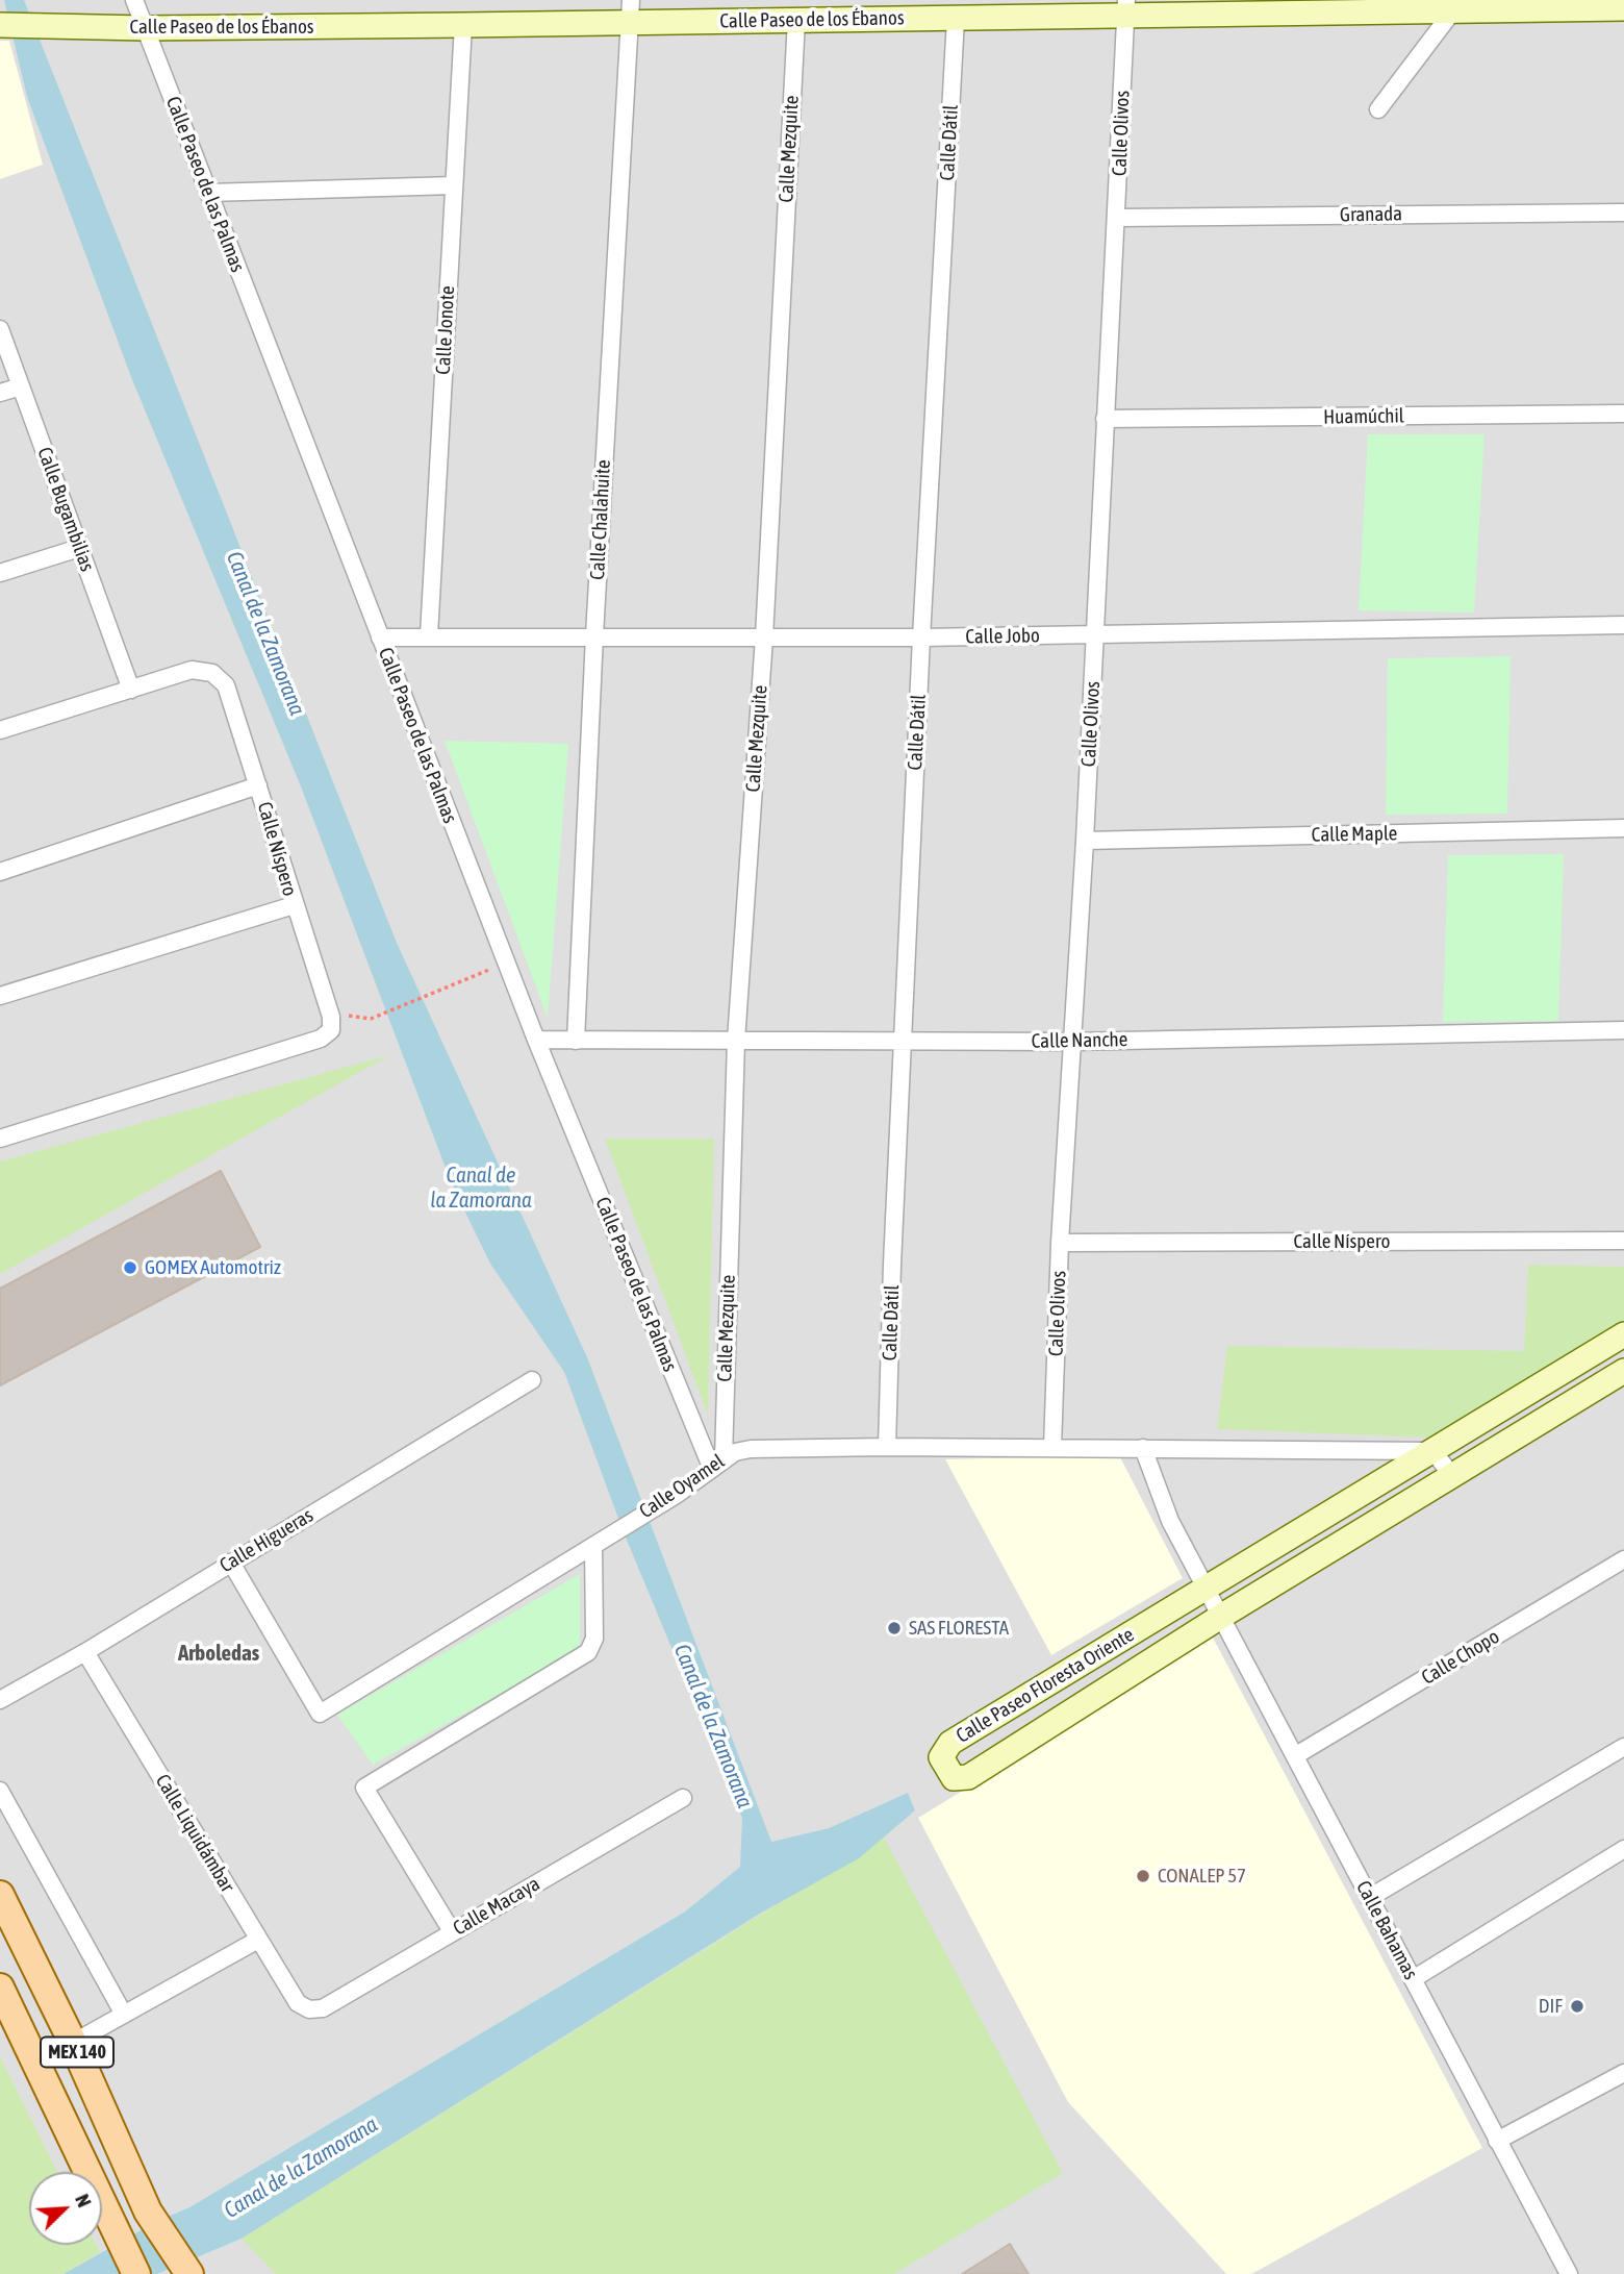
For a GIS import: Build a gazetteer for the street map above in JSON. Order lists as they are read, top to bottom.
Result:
{
  "streets": {
    "main road": ["Calle Paseo de los Ébanos", "Calle Paseo Floresta Oriente", "MEX 140"],
    "street": [
      "Calle Olivos",
      "Calle Dátil",
      "Calle Mezquite",
      "Calle Paseo de las Palmas",
      "Granada",
      "Calle Jonote",
      "Huamúchil",
      "Calle Bugambilias",
      "Calle Chalahuite",
      "Calle Jobo",
      "Calle Maple",
      "Calle Níspero",
      "Calle Nanche",
      "Calle Oyamel",
      "Calle Higueras",
      "Calle Chopo",
      "Calle Liquidámbar",
      "Calle Macaya",
      "Calle Bahamas"
    ]
  },
  "crossings": [
    ["Calle Paseo de los Ébanos", "Calle Olivos"],
    ["Calle Paseo de los Ébanos", "Calle Dátil"],
    ["Calle Paseo de los Ébanos", "Calle Mezquite"],
    ["Calle Paseo de los Ébanos", "Calle Paseo de las Palmas"],
    ["Calle Paseo de los Ébanos", "Calle Jonote"],
    ["Calle Paseo de los Ébanos", "Calle Chalahuite"],
    ["Calle Olivos", "Granada"],
    ["Calle Olivos", "Huamúchil"],
    ["Calle Olivos", "Calle Jobo"],
    ["Calle Olivos", "Calle Maple"],
    ["Calle Olivos", "Calle Níspero"],
    ["Calle Olivos", "Calle Nanche"],
    ["Calle Olivos", "Calle Oyamel"],
    ["Calle Dátil", "Calle Jobo"],
    ["Calle Dátil", "Calle Nanche"],
    ["Calle Dátil", "Calle Oyamel"],
    ["Calle Mezquite", "Calle Paseo de las Palmas"],
    ["Calle Mezquite", "Calle Jobo"],
    ["Calle Mezquite", "Calle Nanche"],
    ["Calle Mezquite", "Calle Oyamel"],
    ["Calle Paseo de las Palmas", "Calle Jobo"],
    ["Calle Paseo de las Palmas", "Calle Nanche"],
    ["Calle Paseo de las Palmas", "Calle Oyamel"],
    ["Calle Jonote", "Calle Jobo"],
    ["Calle Bugambilias", "Calle Níspero"],
    ["Calle Chalahuite", "Calle Jobo"],
    ["Calle Chalahuite", "Calle Nanche"],
    ["Calle Oyamel", "Calle Higueras"],
    ["Calle Oyamel", "Calle Paseo Floresta Oriente"],
    ["Calle Higueras", "Calle Liquidámbar"],
    ["Calle Chopo", "Calle Bahamas"],
    ["Calle Paseo Floresta Oriente", "Calle Bahamas"],
    ["Calle Liquidámbar", "Calle Macaya"]
  ],
  "districts": ["Arboledas"],
  "water": ["Canal de la Zamorana"],
  "places": [
    "GOMEX Automotriz",
    "SAS FLORESTA",
    "CONALEP 57",
    "DIF"
  ],
  "north": "top right"
}
